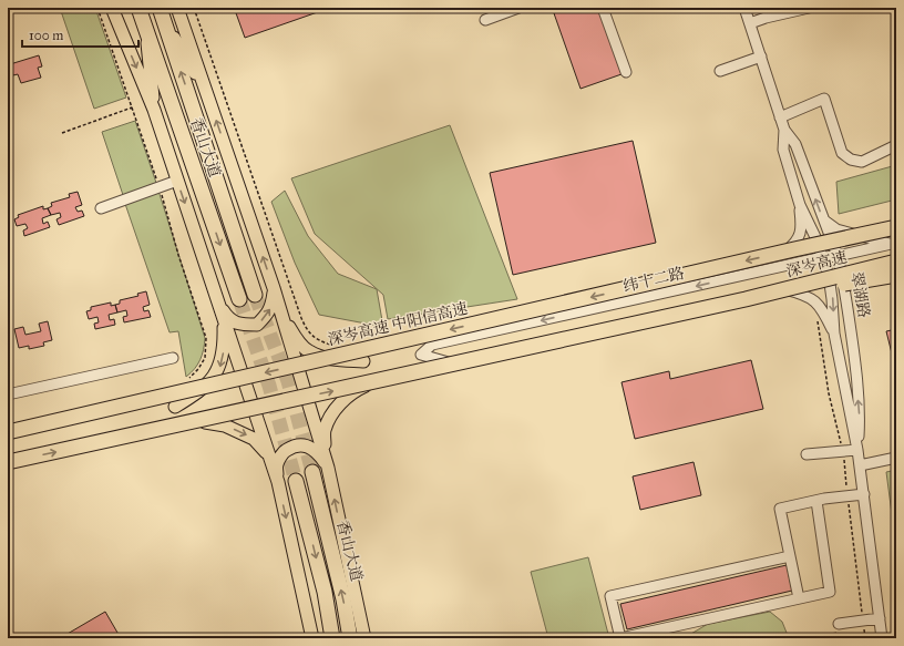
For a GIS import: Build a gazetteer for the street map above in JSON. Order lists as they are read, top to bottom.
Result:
{
  "streets": {
    "highway": ["香山大道", "深岑高速", "深岑高速 中阳信高速"],
    "street": ["纬十二路", "翠湖路"]
  },
  "crossings": [
    ["深岑高速", "深岑高速 中阳信高速"],
    ["纬十二路", "翠湖路"]
  ],
  "scale_bar": "100 m"
}
